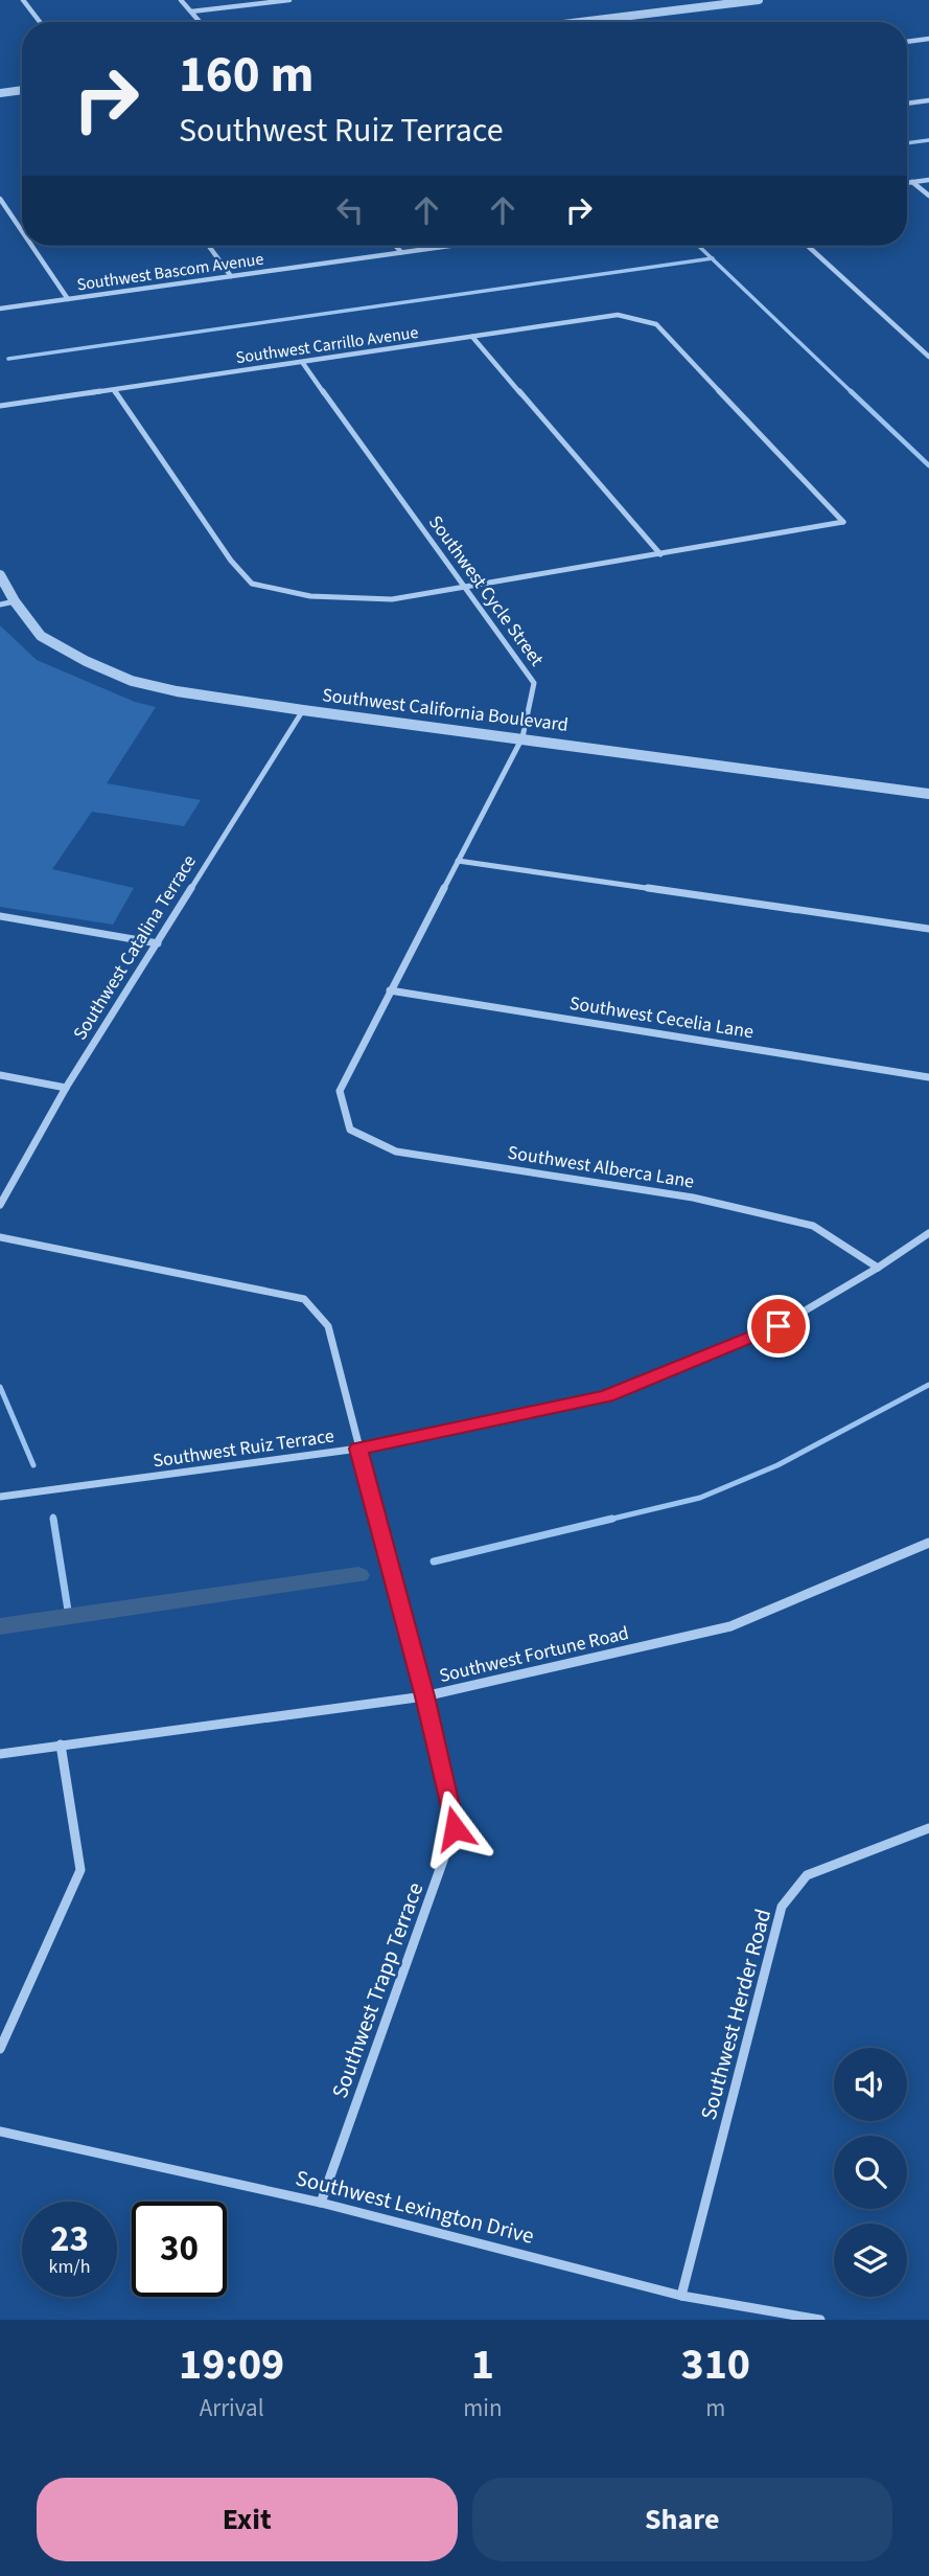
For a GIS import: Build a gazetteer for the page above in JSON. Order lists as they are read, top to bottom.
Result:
{
  "streets": {
    "street": [
      "Southwest Bascom Avenue",
      "Southwest Carrillo Avenue",
      "Southwest Cycle Street",
      "Southwest California Boulevard",
      "Southwest Catalina Terrace",
      "Southwest Cecelia Lane",
      "Southwest Alberca Lane",
      "Southwest Ruiz Terrace",
      "Southwest Fortune Road",
      "Southwest Trapp Terrace",
      "Southwest Herder Road",
      "Southwest Lexington Drive"
    ]
  },
  "crossings": [
    ["Southwest Carrillo Avenue", "Southwest Cycle Street"],
    ["Southwest Cycle Street", "Southwest California Boulevard"],
    ["Southwest Cycle Street", "Southwest Cecelia Lane"],
    ["Southwest Cycle Street", "Southwest Alberca Lane"],
    ["Southwest California Boulevard", "Southwest Catalina Terrace"],
    ["Southwest Alberca Lane", "Southwest Ruiz Terrace"],
    ["Southwest Ruiz Terrace", "Southwest Trapp Terrace"],
    ["Southwest Fortune Road", "Southwest Trapp Terrace"],
    ["Southwest Trapp Terrace", "Southwest Lexington Drive"],
    ["Southwest Herder Road", "Southwest Lexington Drive"]
  ],
  "page": {
    "turn": ["160 m", "Southwest Ruiz Terrace"],
    "speed": "23 km/h",
    "limit": "30",
    "eta": [
      "19:09",
      "Arrival",
      "1",
      "min",
      "310",
      "m"
    ],
    "buttons": ["Exit", "Share"]
  }
}
